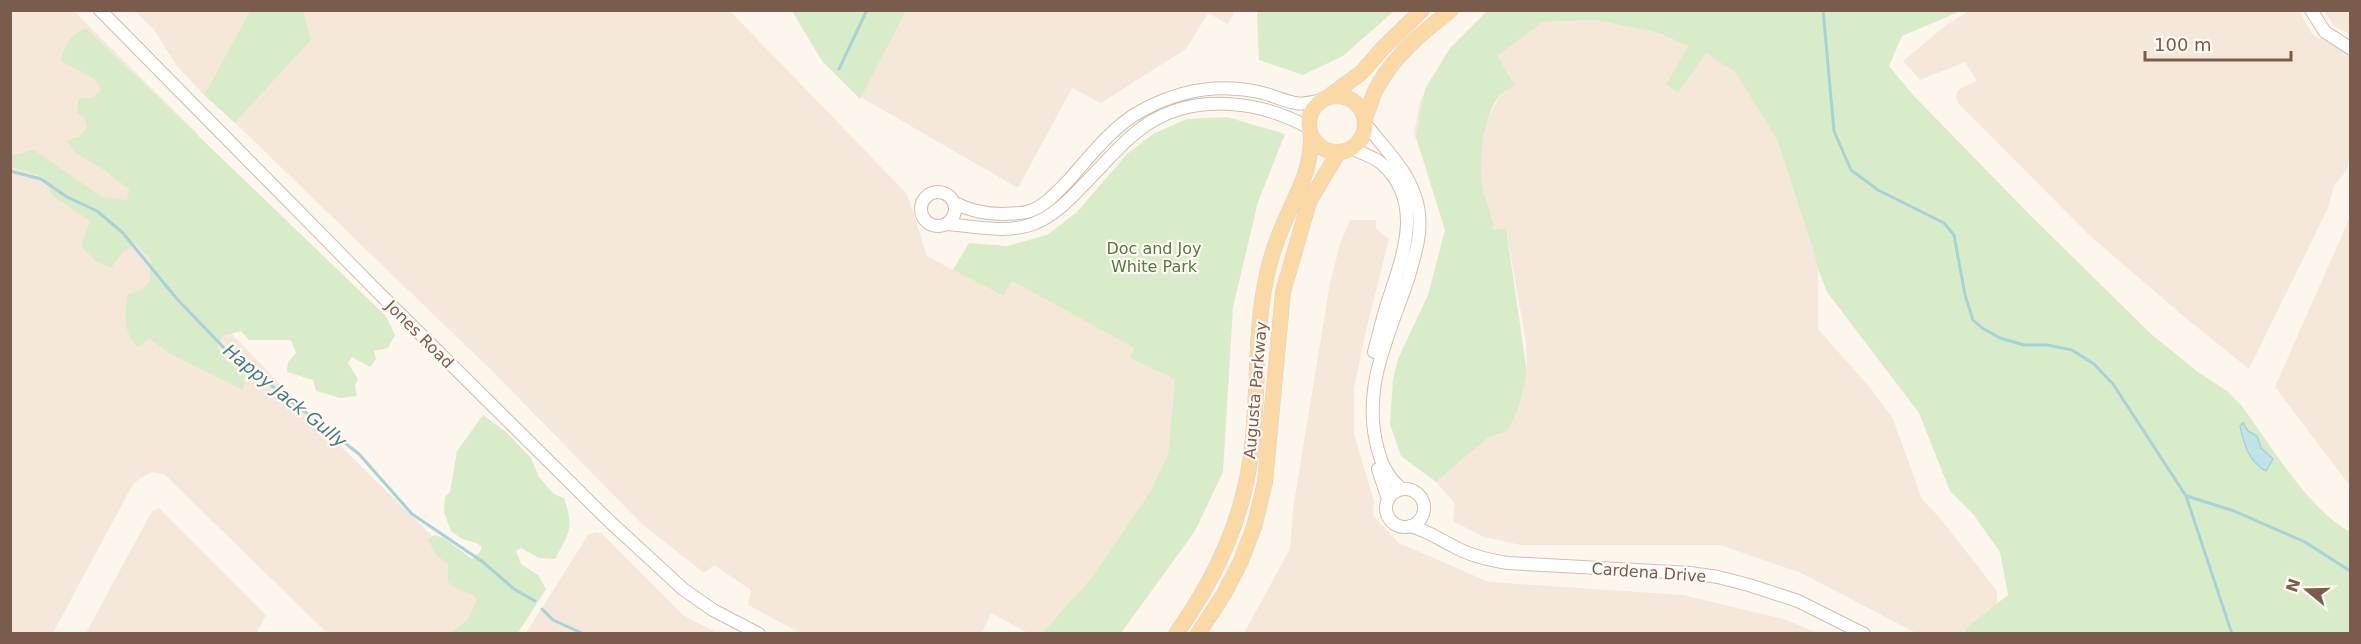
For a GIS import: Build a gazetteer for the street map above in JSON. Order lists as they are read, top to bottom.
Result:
{
  "streets": {
    "main road": ["Augusta Parkway"],
    "street": ["Jones Road", "Cardena Drive"]
  },
  "water": ["Happy Jack Gully"],
  "parks": ["Doc and Joy White Park"],
  "scale_bar": "100 m",
  "north": "left"
}
